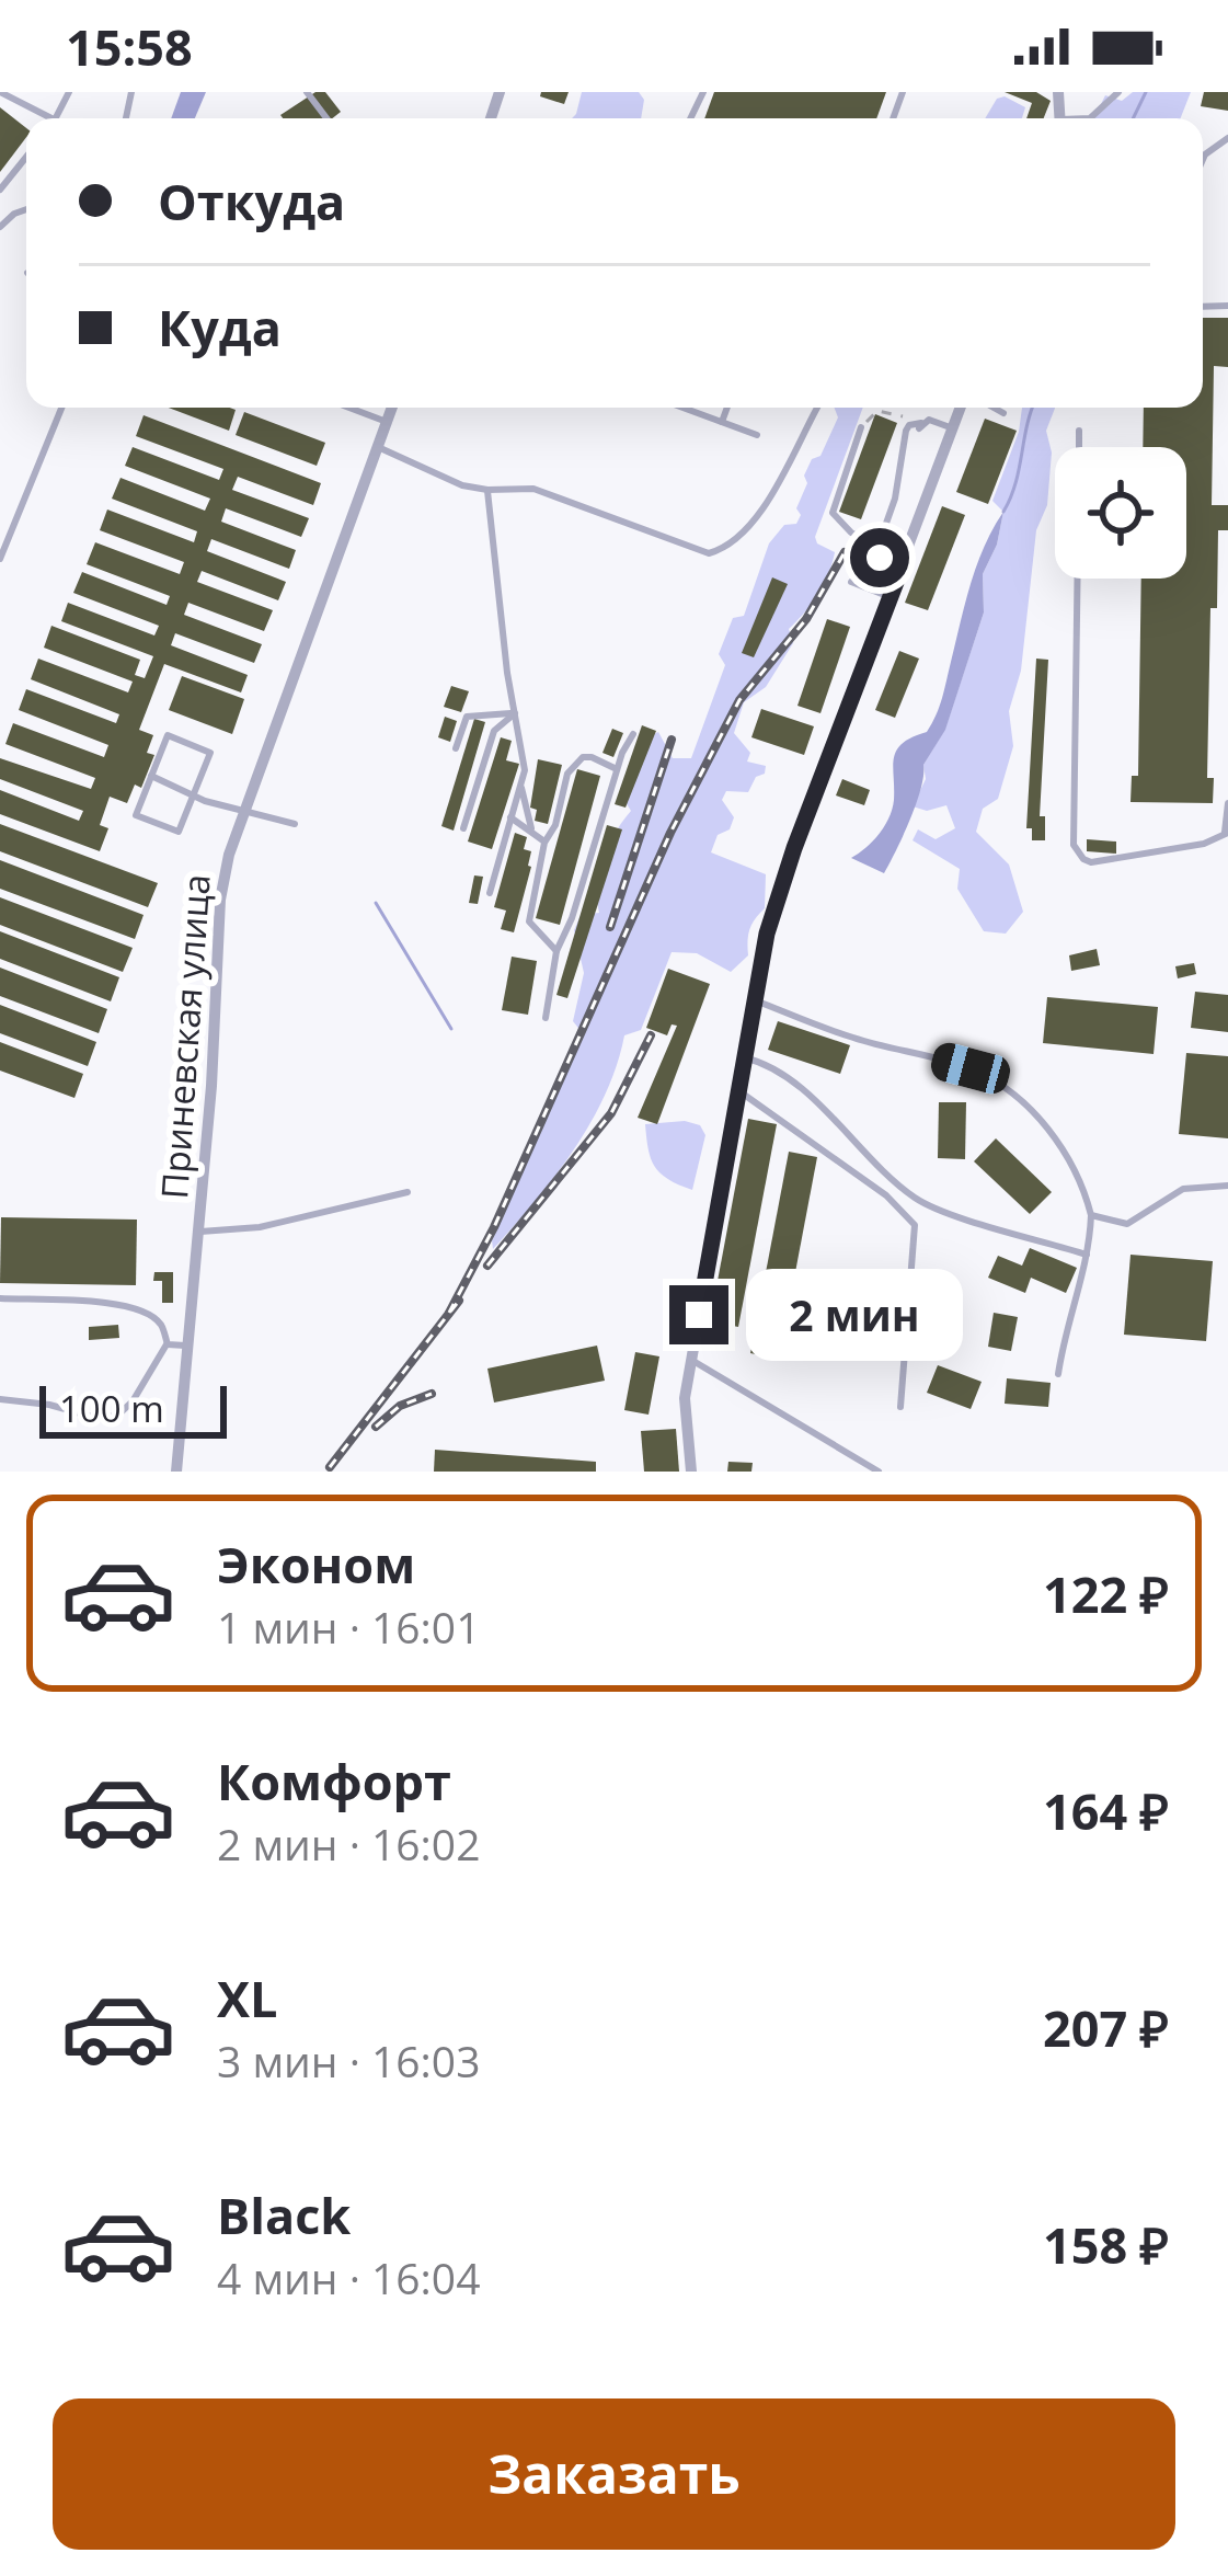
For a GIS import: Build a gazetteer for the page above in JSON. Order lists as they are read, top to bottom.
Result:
{
  "streets": {
    "street": ["Приневская улица"]
  },
  "scale_bar": "100 m",
  "page": {
    "status": "15:58",
    "banner": ["Откуда", "Куда"],
    "bubble": "2 мин",
    "scale": "100 m",
    "list": [
      {
        "name": "Эконом",
        "note": "1 мин · 16:01",
        "value": "122 ₽"
      },
      {
        "name": "Комфорт",
        "note": "2 мин · 16:02",
        "value": "164 ₽"
      },
      {
        "name": "XL",
        "note": "3 мин · 16:03",
        "value": "207 ₽"
      },
      {
        "name": "Black",
        "note": "4 мин · 16:04",
        "value": "158 ₽"
      }
    ],
    "buttons": "Заказать"
  }
}
